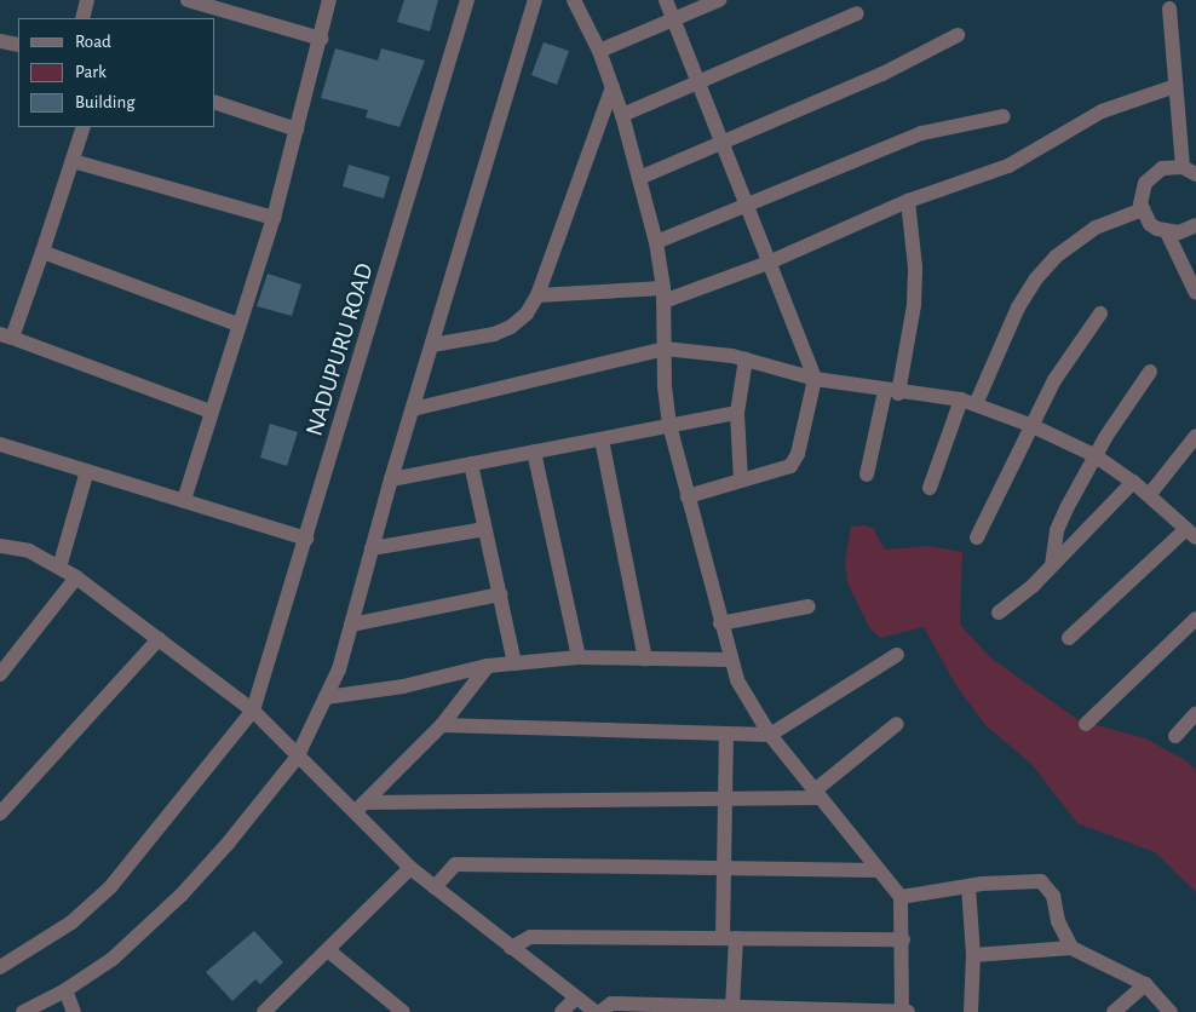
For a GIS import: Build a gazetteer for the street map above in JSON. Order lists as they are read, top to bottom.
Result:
{
  "streets": {
    "street": ["NADUPURU ROAD"]
  },
  "legend": ["Road", "Park", "Building"]
}
